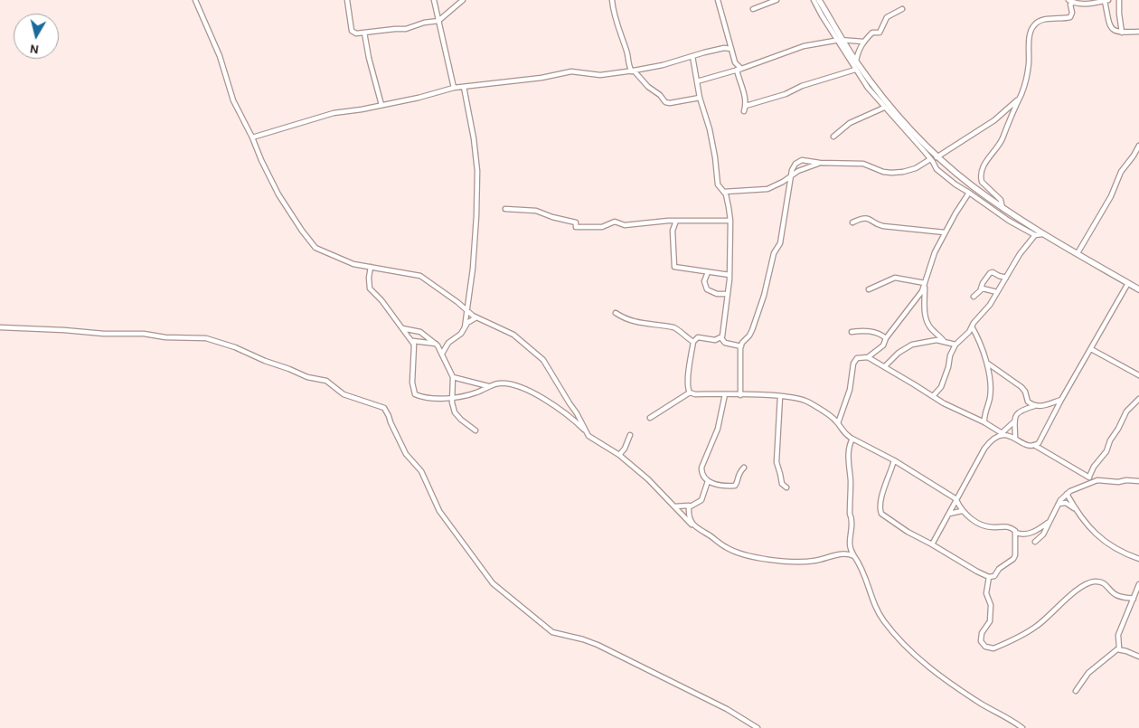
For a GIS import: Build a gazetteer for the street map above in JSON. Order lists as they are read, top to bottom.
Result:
{
  "north": "bottom"
}
